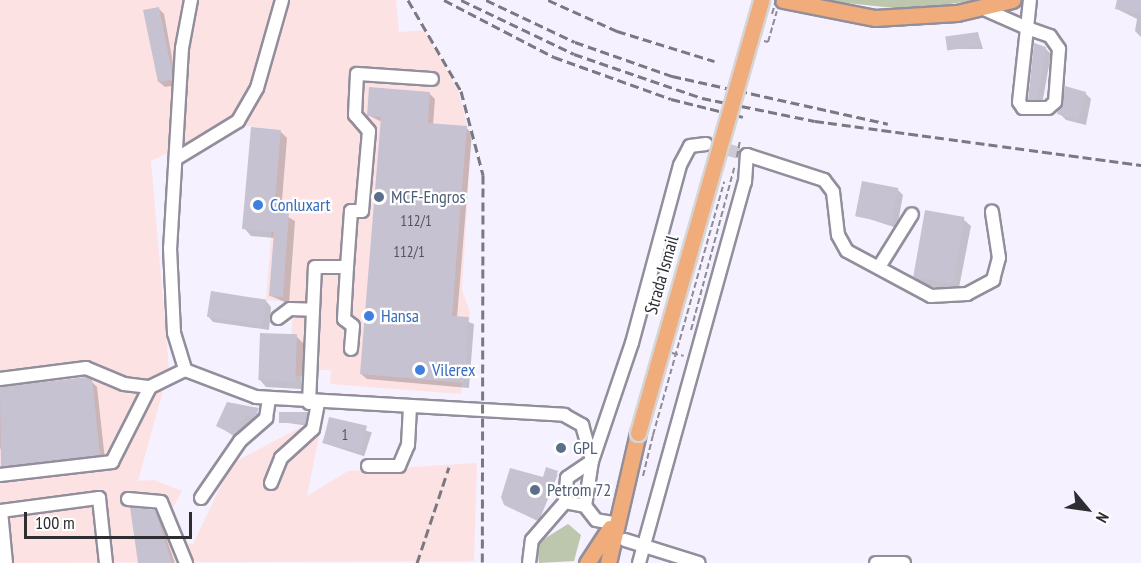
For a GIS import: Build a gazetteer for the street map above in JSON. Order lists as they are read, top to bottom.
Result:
{
  "streets": {
    "main road": ["Strada Ismail"]
  },
  "places": [
    "MCF-Engros",
    "Conluxart",
    "Hansa",
    "Vilerex",
    "GPL",
    "Petrom 72"
  ],
  "house_numbers": ["112/1", "112/1", "1"],
  "scale_bar": "100 m",
  "north": "bottom right"
}
